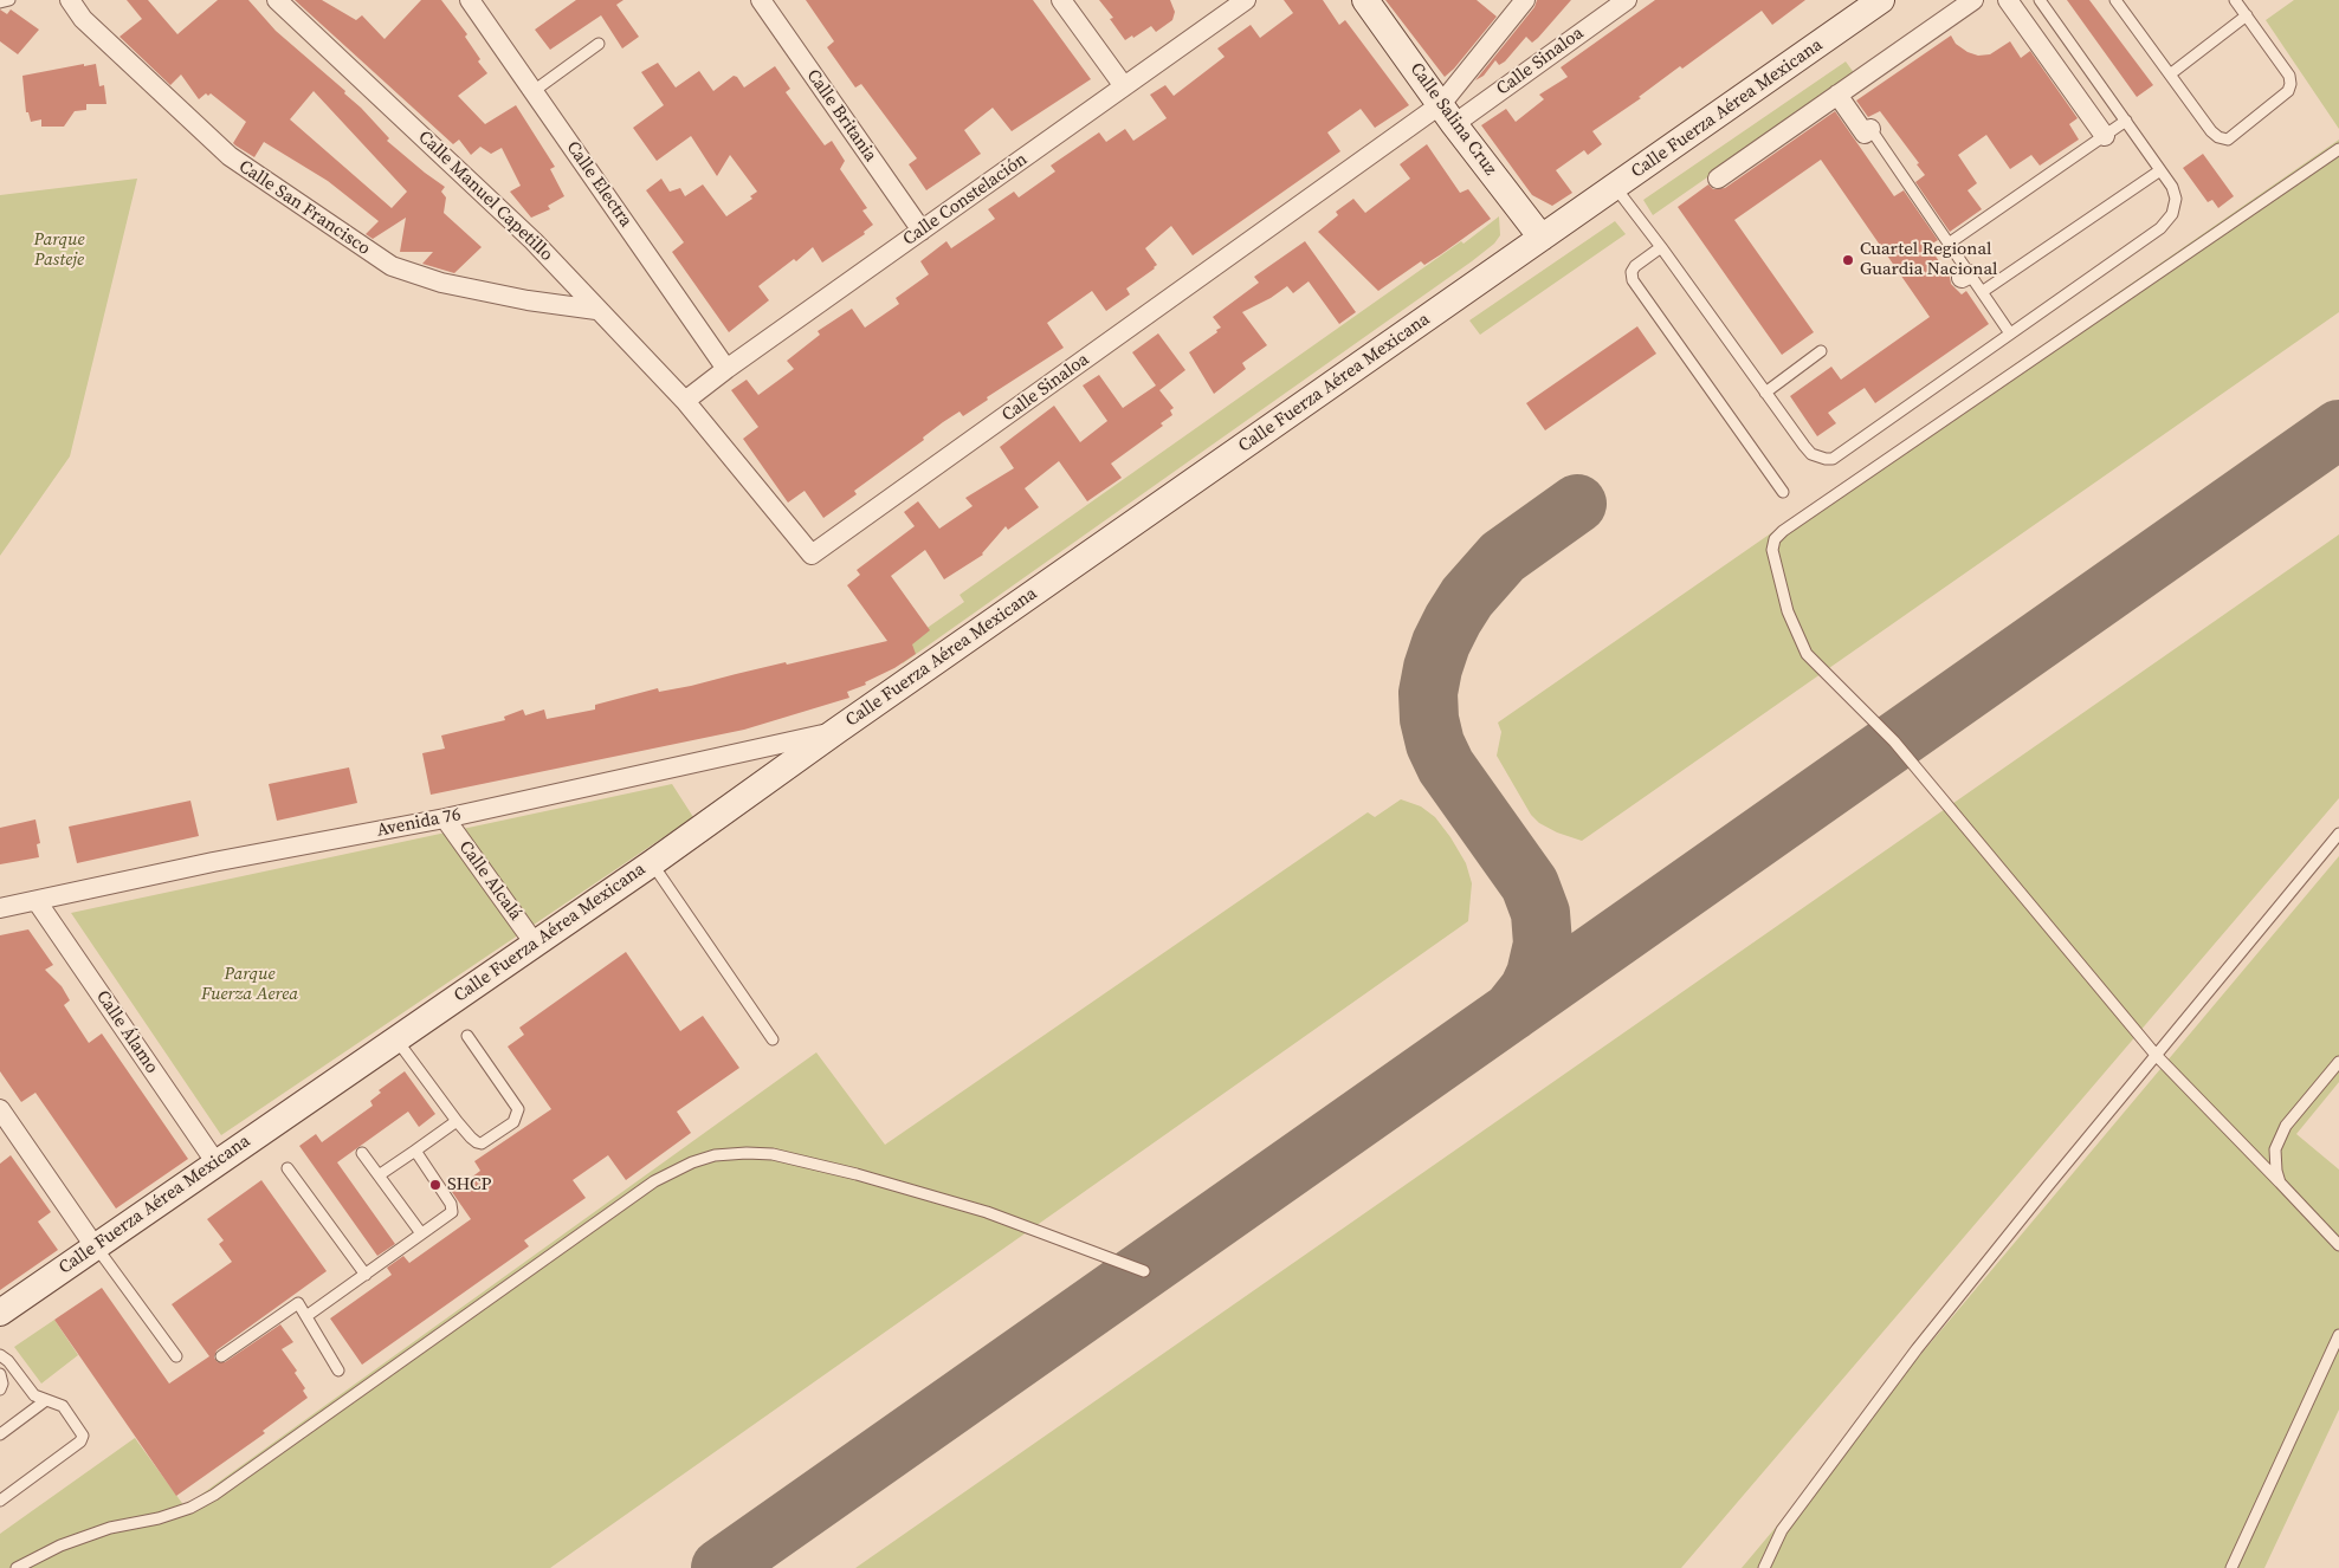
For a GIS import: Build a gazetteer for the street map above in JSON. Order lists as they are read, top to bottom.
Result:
{
  "streets": {
    "main road": ["Calle Fuerza Aérea Mexicana", "Calle Salina Cruz"],
    "street": [
      "Calle Sinaloa",
      "Calle Britania",
      "Calle Electra",
      "Calle Manuel Capetillo",
      "Calle Constelación",
      "Calle San Francisco",
      "Avenida 76",
      "Calle Alcalá",
      "Calle Álamo"
    ]
  },
  "crossings": [
    ["Calle Sinaloa", "Calle Salina Cruz"],
    ["Calle Sinaloa", "Calle Manuel Capetillo"],
    ["Calle Sinaloa", "Calle Constelación"],
    ["Calle Fuerza Aérea Mexicana", "Calle Salina Cruz"],
    ["Calle Fuerza Aérea Mexicana", "Avenida 76"],
    ["Calle Fuerza Aérea Mexicana", "Calle Alcalá"],
    ["Calle Fuerza Aérea Mexicana", "Calle Álamo"],
    ["Calle Britania", "Calle Constelación"],
    ["Calle Electra", "Calle Constelación"],
    ["Calle Manuel Capetillo", "Calle Constelación"],
    ["Calle Manuel Capetillo", "Calle San Francisco"],
    ["Avenida 76", "Calle Alcalá"],
    ["Avenida 76", "Calle Álamo"]
  ],
  "parks": ["Parque Pasteje", "Parque Fuerza Aerea"],
  "places": ["Cuartel Regional Guardia Nacional", "SHCP"]
}
